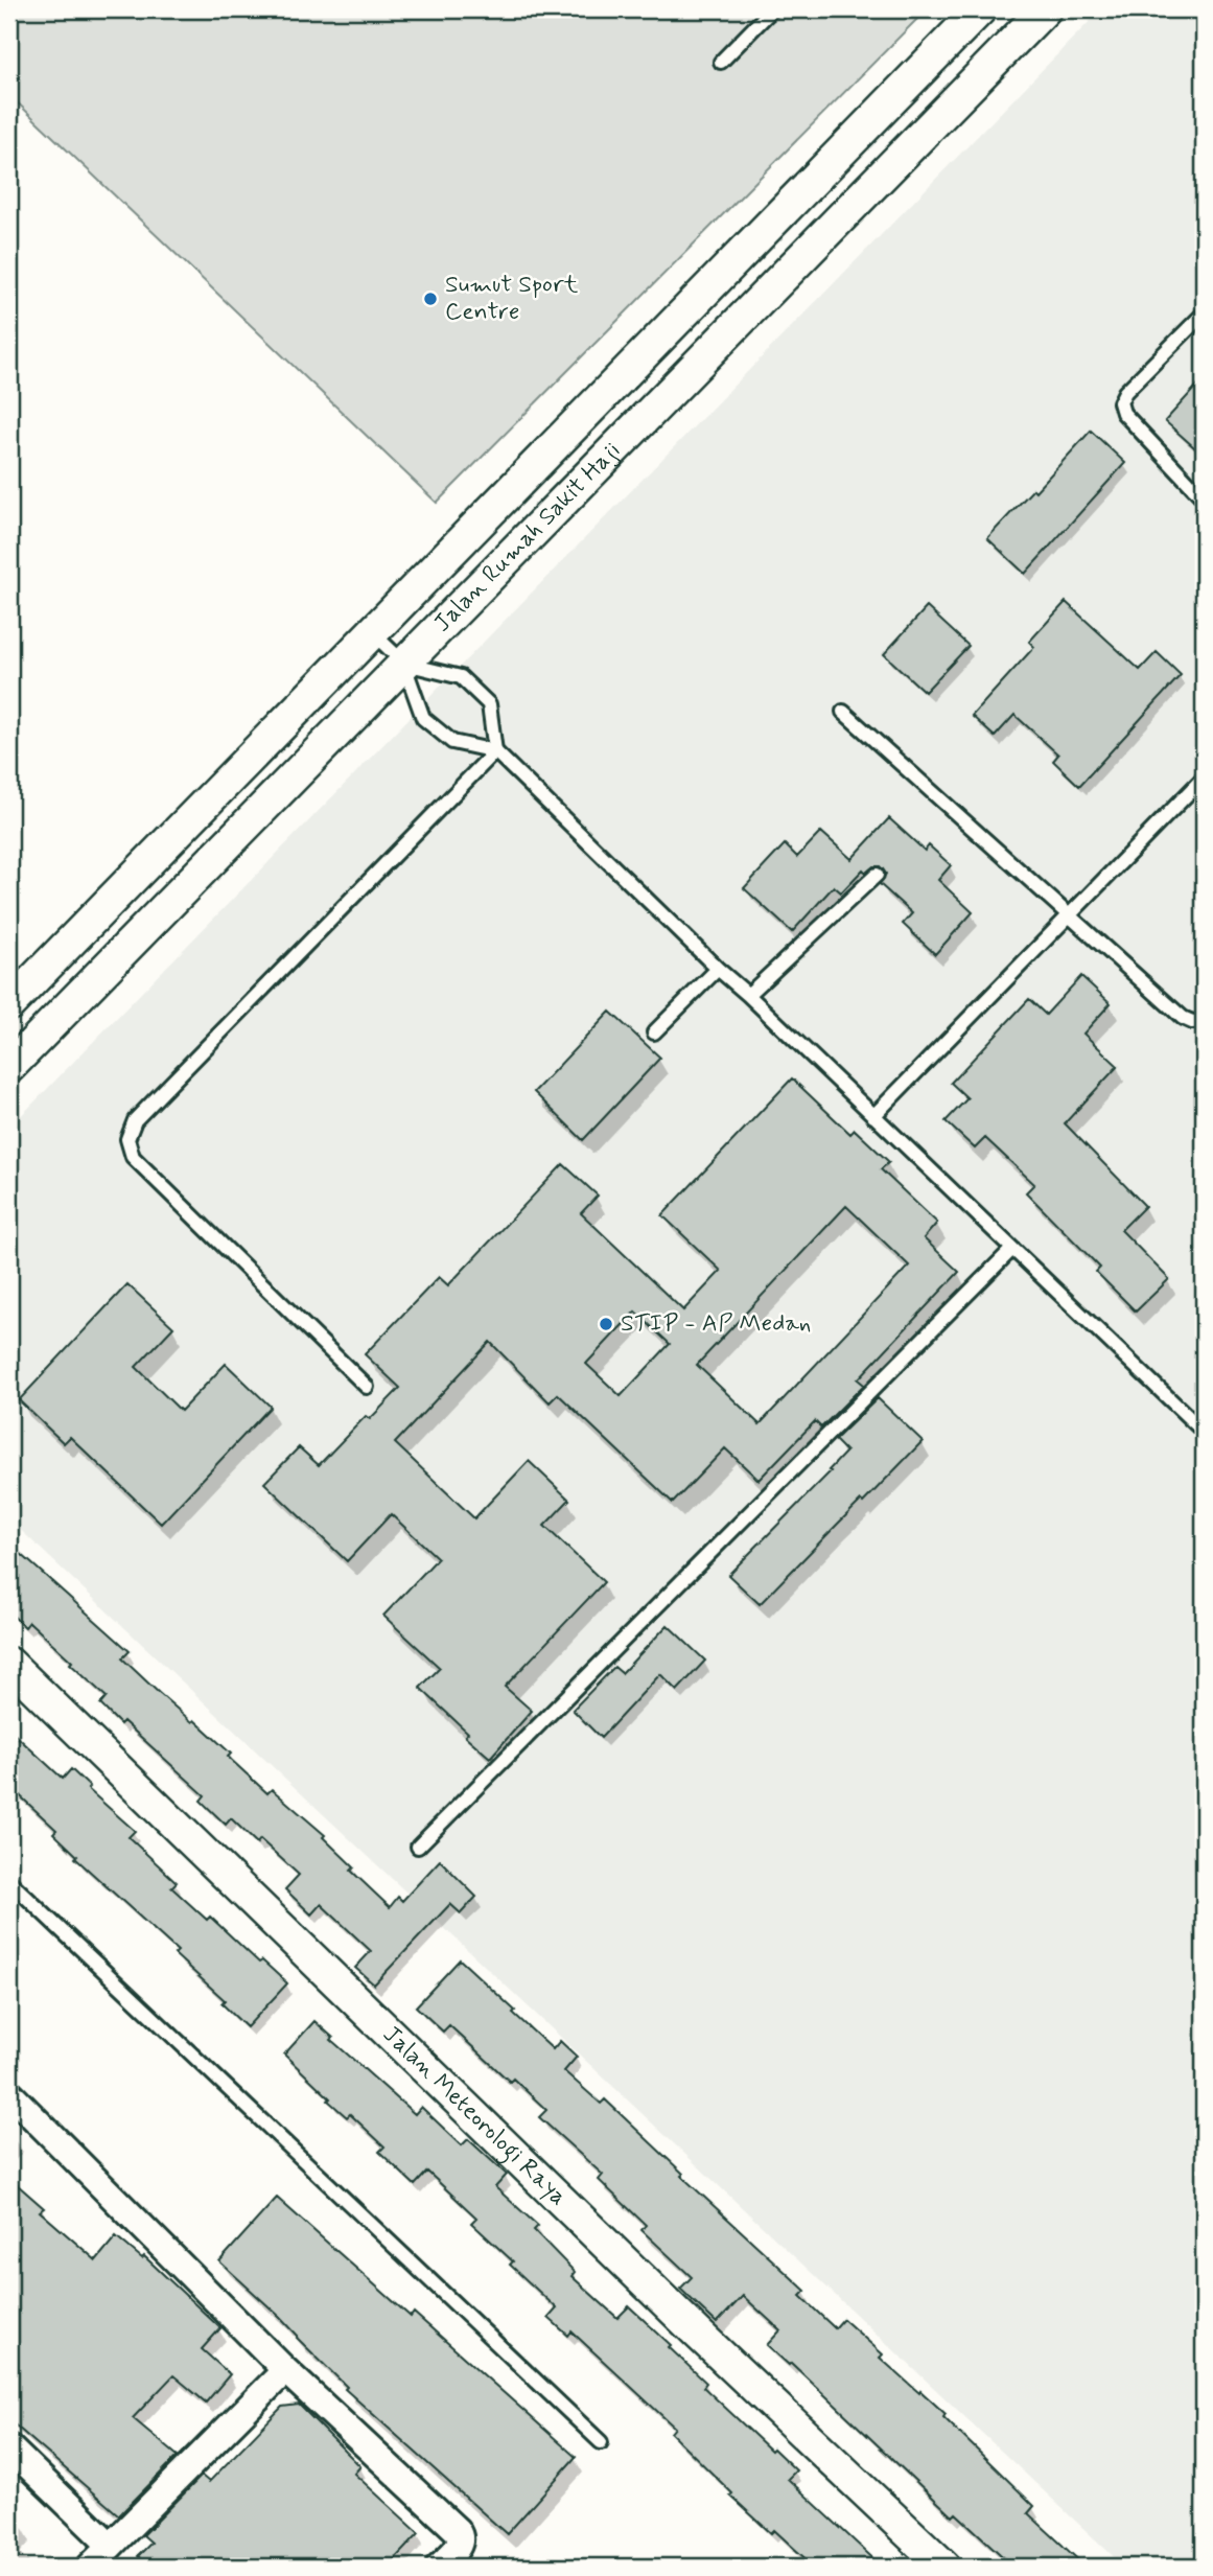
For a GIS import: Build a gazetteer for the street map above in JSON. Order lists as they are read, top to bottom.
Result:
{
  "streets": {
    "street": ["Jalan Rumah Sakit Haji", "Jalan Meteorologi Raya"]
  },
  "places": ["Sumut Sport Centre", "STIP - AP Medan"]
}
